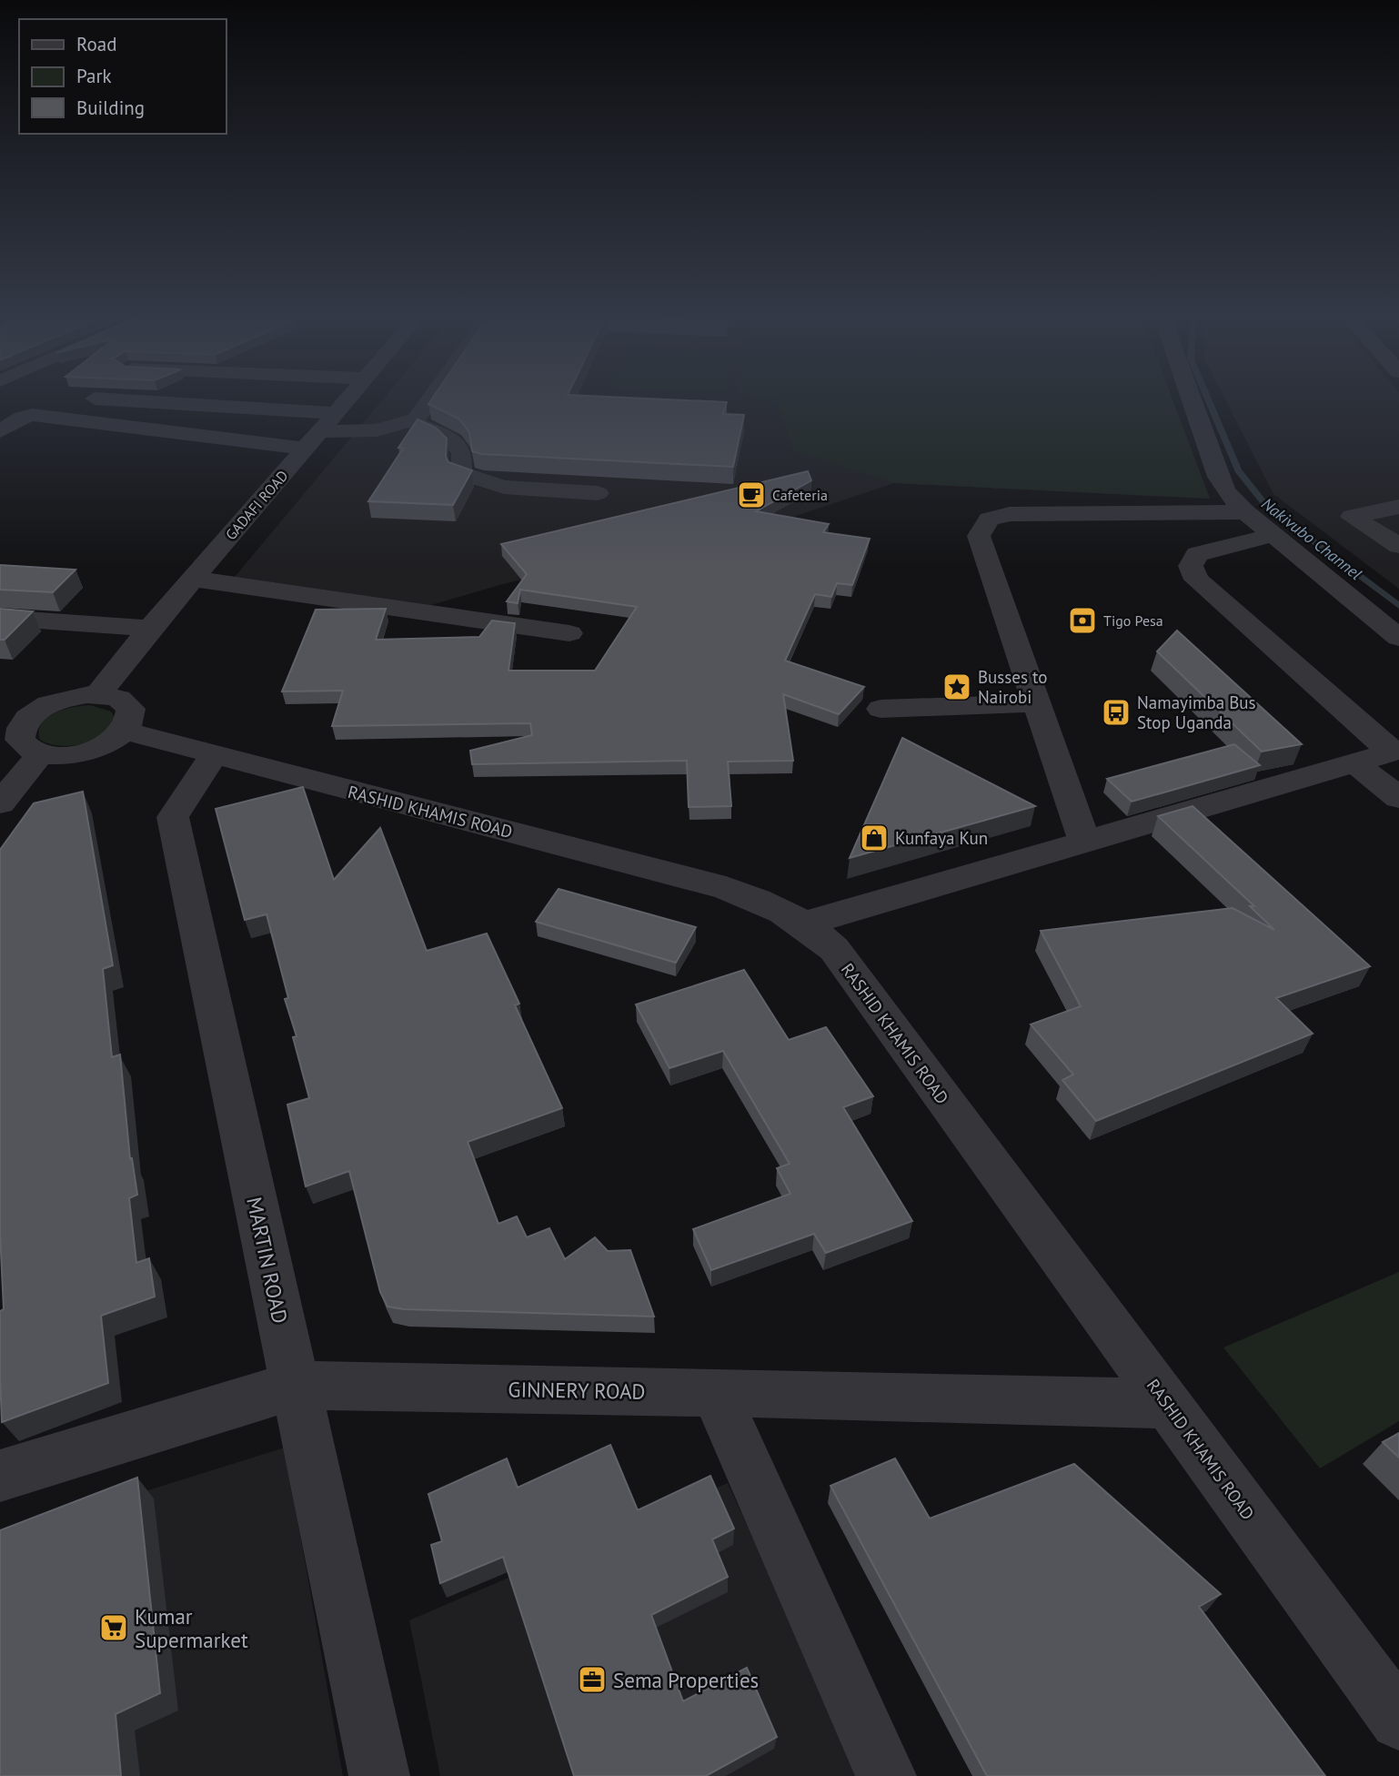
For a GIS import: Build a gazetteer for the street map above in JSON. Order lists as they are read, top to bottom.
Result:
{
  "streets": {
    "street": [
      "GADAFI ROAD",
      "RASHID KHAMIS ROAD",
      "MARTIN ROAD",
      "GINNERY ROAD"
    ]
  },
  "crossings": [
    ["RASHID KHAMIS ROAD", "MARTIN ROAD"],
    ["RASHID KHAMIS ROAD", "GINNERY ROAD"],
    ["MARTIN ROAD", "GINNERY ROAD"]
  ],
  "water": ["Nakivubo Channel"],
  "places": {
    "cafe": ["Cafeteria"],
    "bank": ["Tigo Pesa"],
    "place": ["Busses to Nairobi"],
    "bus stop": ["Namayimba Bus Stop Uganda"],
    "shop": ["Kunfaya Kun"],
    "supermarket": ["Kumar Supermarket"],
    "office": ["Sema Properties"]
  },
  "legend": ["Road", "Park", "Building"]
}
